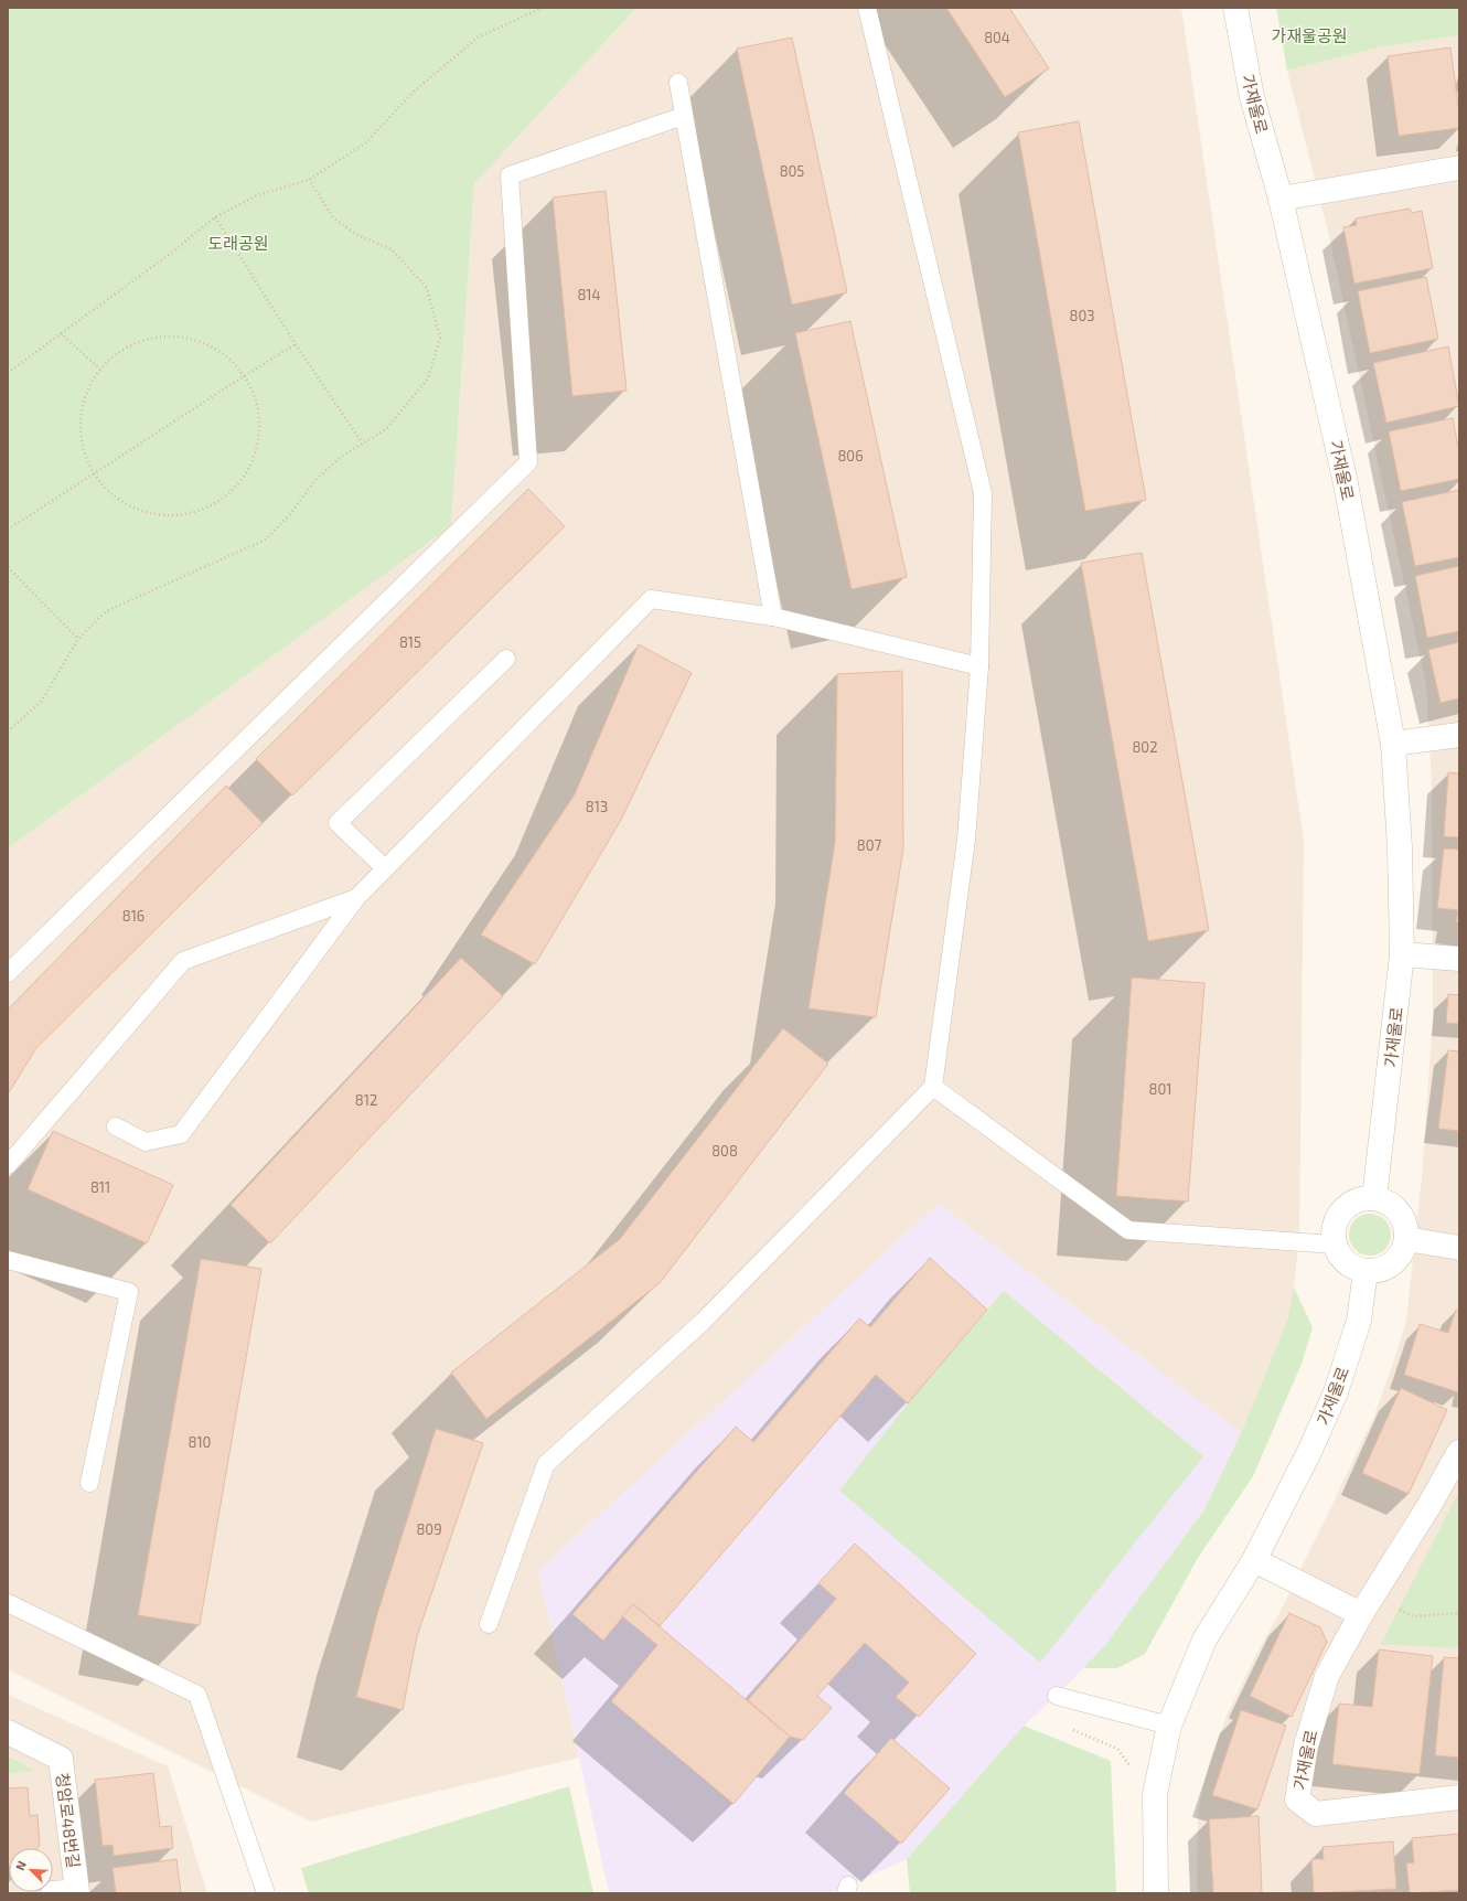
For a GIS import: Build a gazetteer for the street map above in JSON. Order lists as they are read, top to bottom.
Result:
{
  "streets": {
    "street": ["가재울로", "청암로48번길"]
  },
  "parks": ["가재울공원", "도래공원"],
  "house_numbers": [
    "804",
    "805",
    "814",
    "803",
    "806",
    "815",
    "802",
    "813",
    "807",
    "816",
    "801",
    "812",
    "808",
    "811",
    "810",
    "809"
  ],
  "north": "top left"
}
